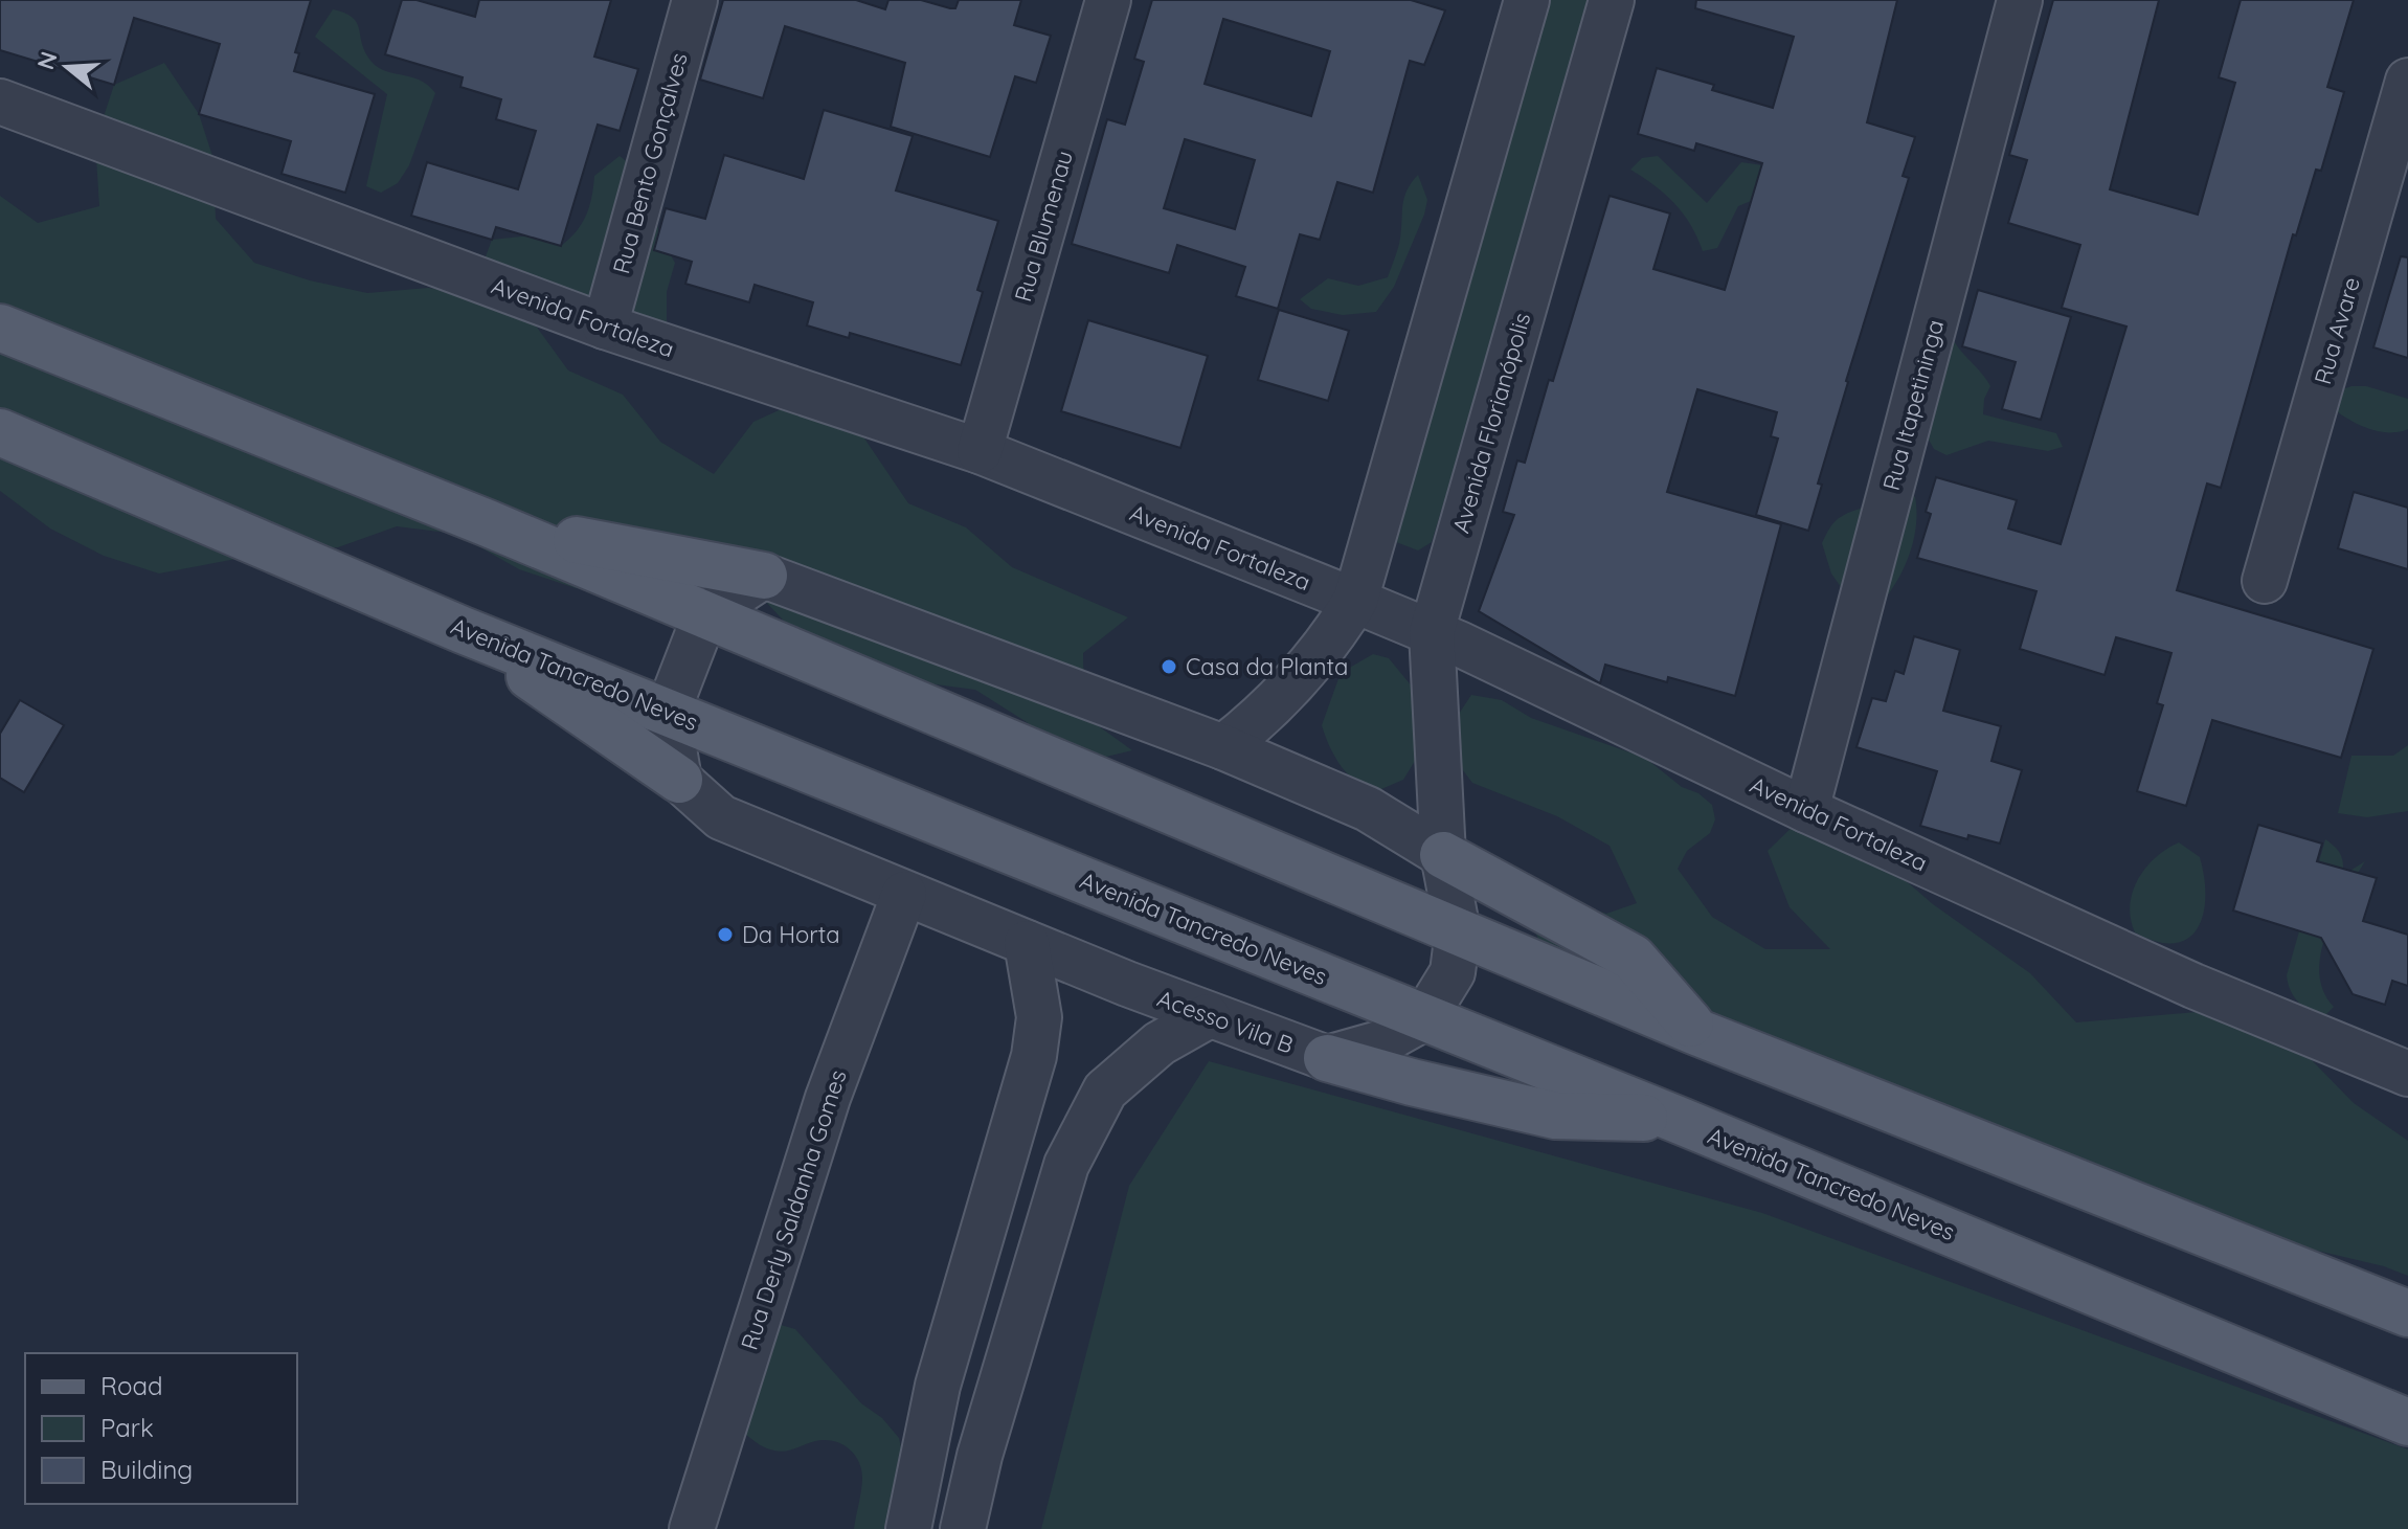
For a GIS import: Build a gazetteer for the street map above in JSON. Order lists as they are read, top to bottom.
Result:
{
  "streets": {
    "main road": ["Avenida Tancredo Neves"],
    "street": [
      "Rua Bento Gonçalves",
      "Rua Blumenau",
      "Avenida Fortaleza",
      "Rua Avare",
      "Rua Itapetininga",
      "Avenida Florianópolis",
      "Acesso Vila B",
      "Rua Derly Saldanha Gomes"
    ]
  },
  "crossings": [
    ["Rua Bento Gonçalves", "Avenida Fortaleza"],
    ["Rua Blumenau", "Avenida Fortaleza"],
    ["Avenida Fortaleza", "Rua Itapetininga"],
    ["Avenida Fortaleza", "Avenida Florianópolis"],
    ["Avenida Florianópolis", "Avenida Tancredo Neves"],
    ["Acesso Vila B", "Rua Derly Saldanha Gomes"]
  ],
  "places": ["Casa da Planta", "Da Horta"],
  "legend": ["Road", "Park", "Building"],
  "north": "left"
}
